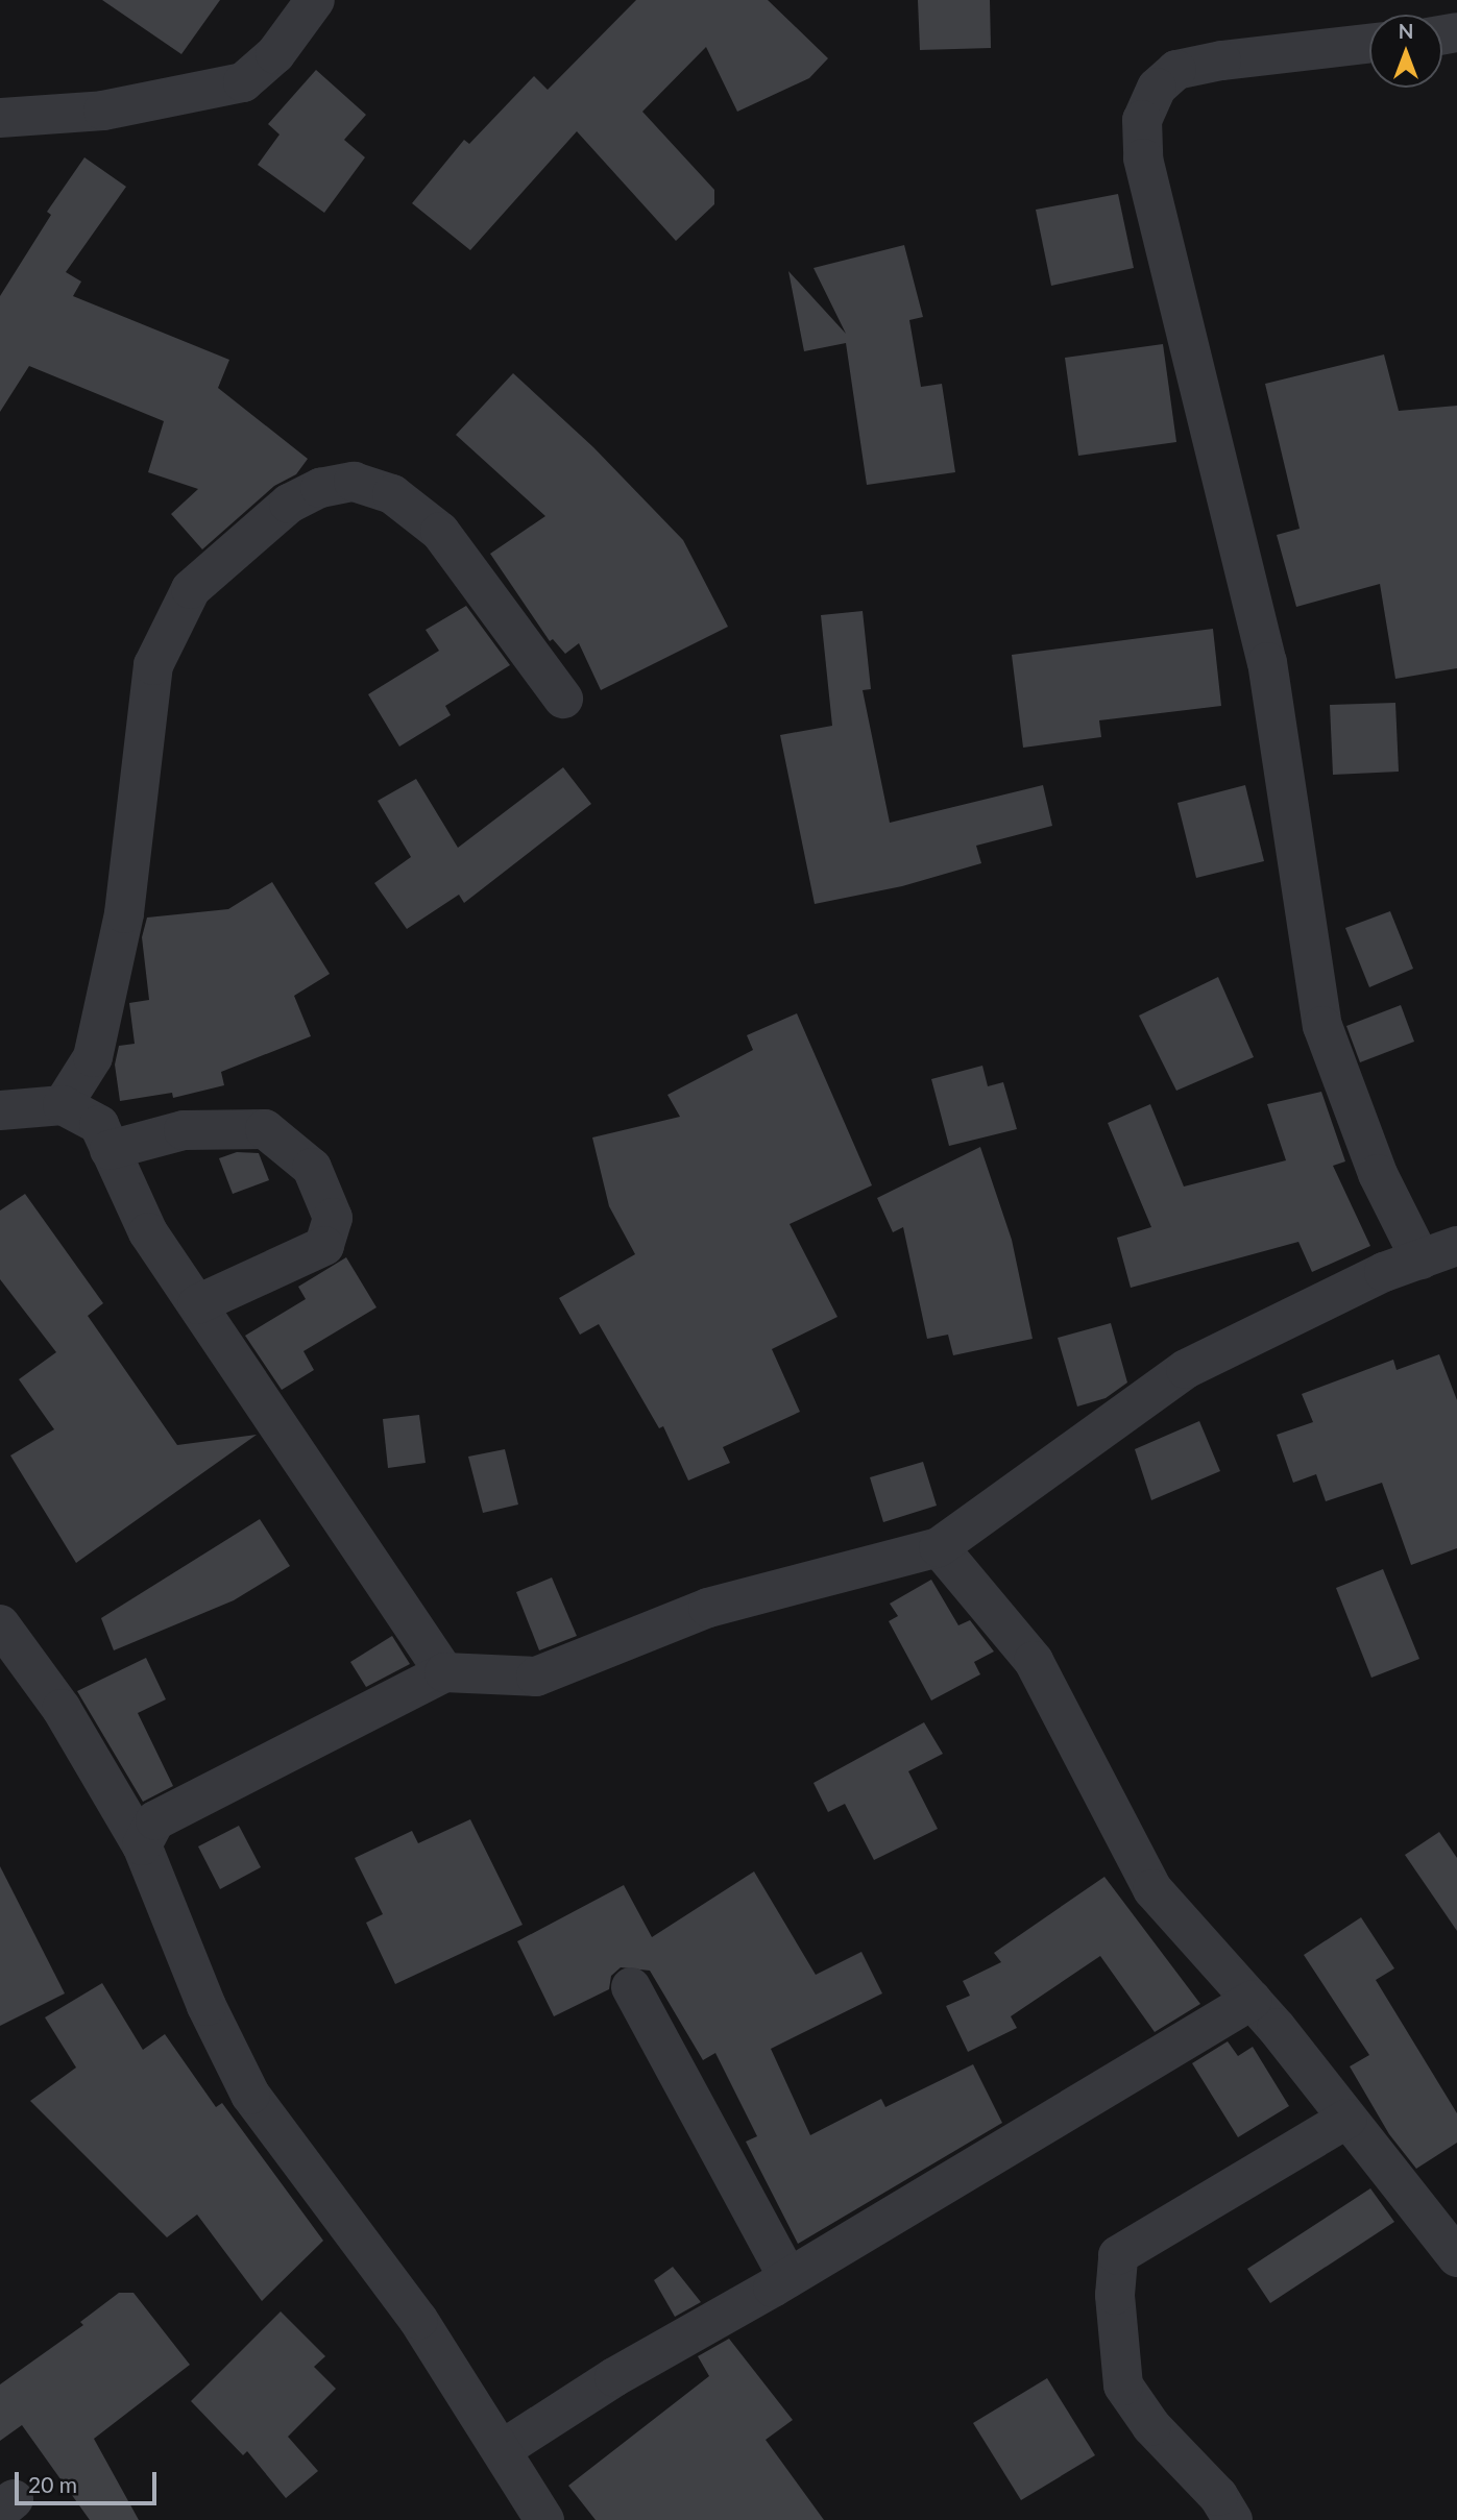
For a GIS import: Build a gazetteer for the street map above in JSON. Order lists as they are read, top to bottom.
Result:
{
  "scale_bar": "20 m",
  "north": "top"
}
